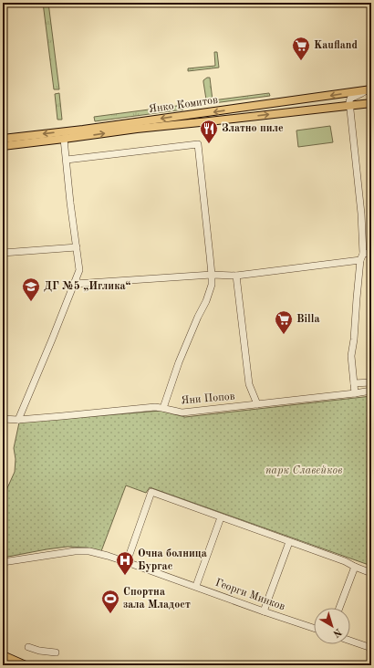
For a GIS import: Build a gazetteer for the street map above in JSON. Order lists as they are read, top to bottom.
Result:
{
  "streets": {
    "main road": ["Янко Комитов"],
    "street": ["Яни Попов", "Георги Минков"]
  },
  "parks": ["парк Славейков"],
  "places": {
    "supermarket": ["Kaufland", "Billa"],
    "restaurant": ["Златно пиле"],
    "school or university": ["ДГ №5 „Иглика“"],
    "hospital": ["Oчна болница Бургас"],
    "sports": ["Спортна зала Младост"]
  },
  "north": "bottom right"
}
